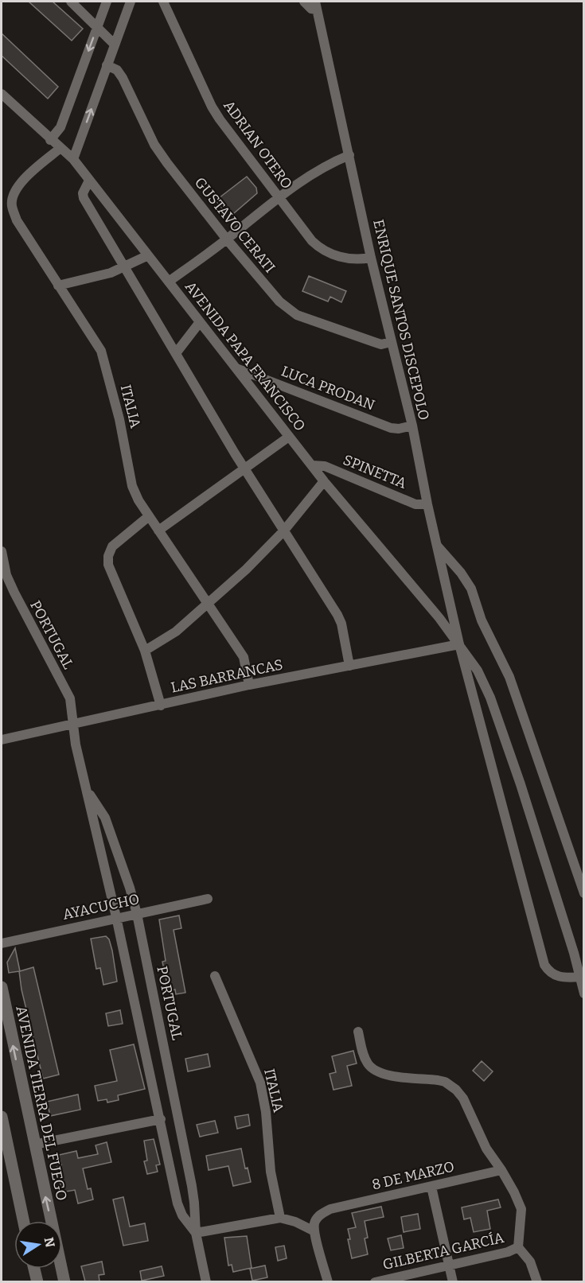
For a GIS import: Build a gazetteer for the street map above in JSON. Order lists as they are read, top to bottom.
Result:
{
  "streets": {
    "street": [
      "ADRIAN OTERO",
      "GUSTAVO CERATI",
      "ENRIQUE SANTOS DISCEPOLO",
      "AVENIDA PAPA FRANCISCO",
      "LUCA PRODAN",
      "ITALIA",
      "SPINETTA",
      "PORTUGAL",
      "LAS BARRANCAS",
      "AYACUCHO",
      "AVENIDA TIERRA DEL FUEGO",
      "8 DE MARZO",
      "GILBERTA GARCÍA"
    ]
  },
  "crossings": [
    ["ADRIAN OTERO", "ENRIQUE SANTOS DISCEPOLO"],
    ["GUSTAVO CERATI", "ENRIQUE SANTOS DISCEPOLO"],
    ["ENRIQUE SANTOS DISCEPOLO", "AVENIDA PAPA FRANCISCO"],
    ["ENRIQUE SANTOS DISCEPOLO", "LUCA PRODAN"],
    ["ENRIQUE SANTOS DISCEPOLO", "SPINETTA"],
    ["ENRIQUE SANTOS DISCEPOLO", "LAS BARRANCAS"],
    ["AVENIDA PAPA FRANCISCO", "LUCA PRODAN"],
    ["AVENIDA PAPA FRANCISCO", "ITALIA"],
    ["AVENIDA PAPA FRANCISCO", "SPINETTA"],
    ["AVENIDA PAPA FRANCISCO", "LAS BARRANCAS"],
    ["ITALIA", "LAS BARRANCAS"],
    ["PORTUGAL", "LAS BARRANCAS"],
    ["PORTUGAL", "AYACUCHO"]
  ],
  "north": "right"
}
